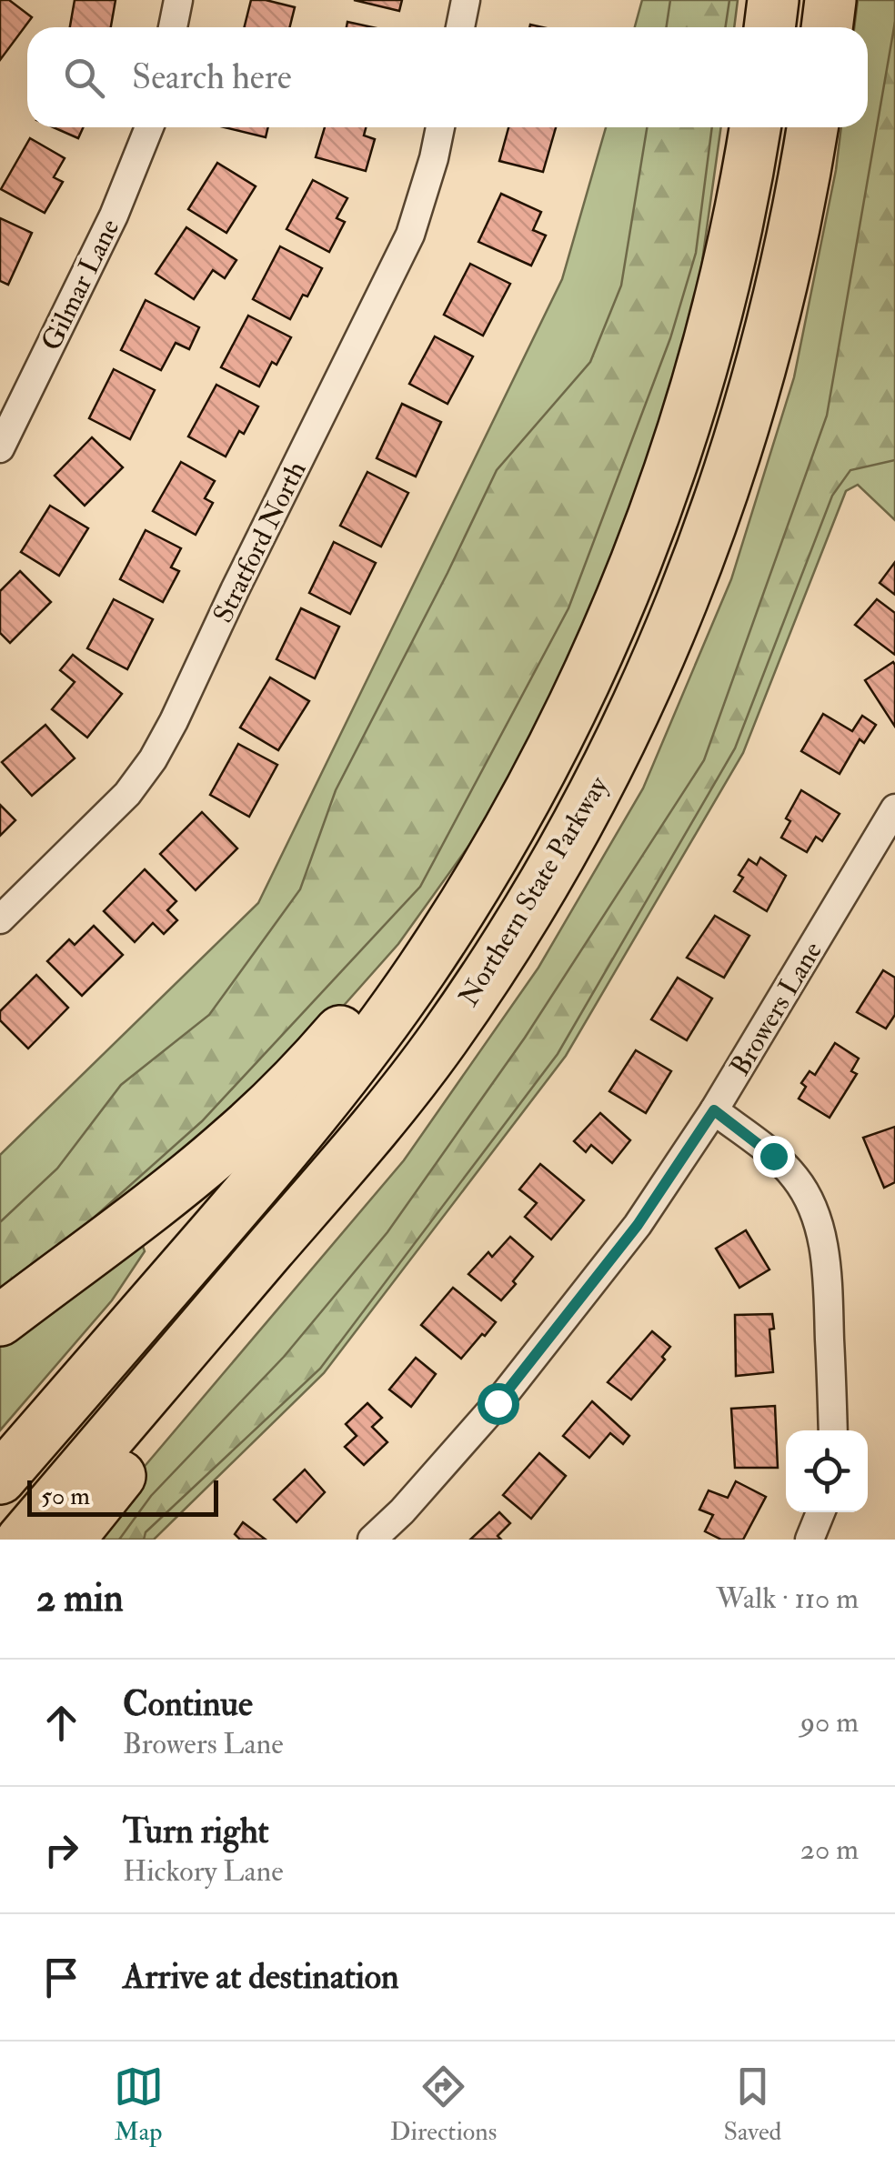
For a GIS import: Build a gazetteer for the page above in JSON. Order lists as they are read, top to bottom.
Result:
{
  "streets": {
    "highway": ["Northern State Parkway"],
    "street": ["Gilmar Lane", "Stratford North", "Browers Lane"]
  },
  "scale_bar": "50 m",
  "page": {
    "search": "Search here",
    "scale": "50 m",
    "heading": ["2 min", "Walk · 110 m"],
    "list": [
      ["Continue", "Browers Lane", "90 m"],
      ["Turn right", "Hickory Lane", "20 m"],
      "Arrive at destination"
    ],
    "nav": ["Map", "Directions", "Saved"]
  }
}
